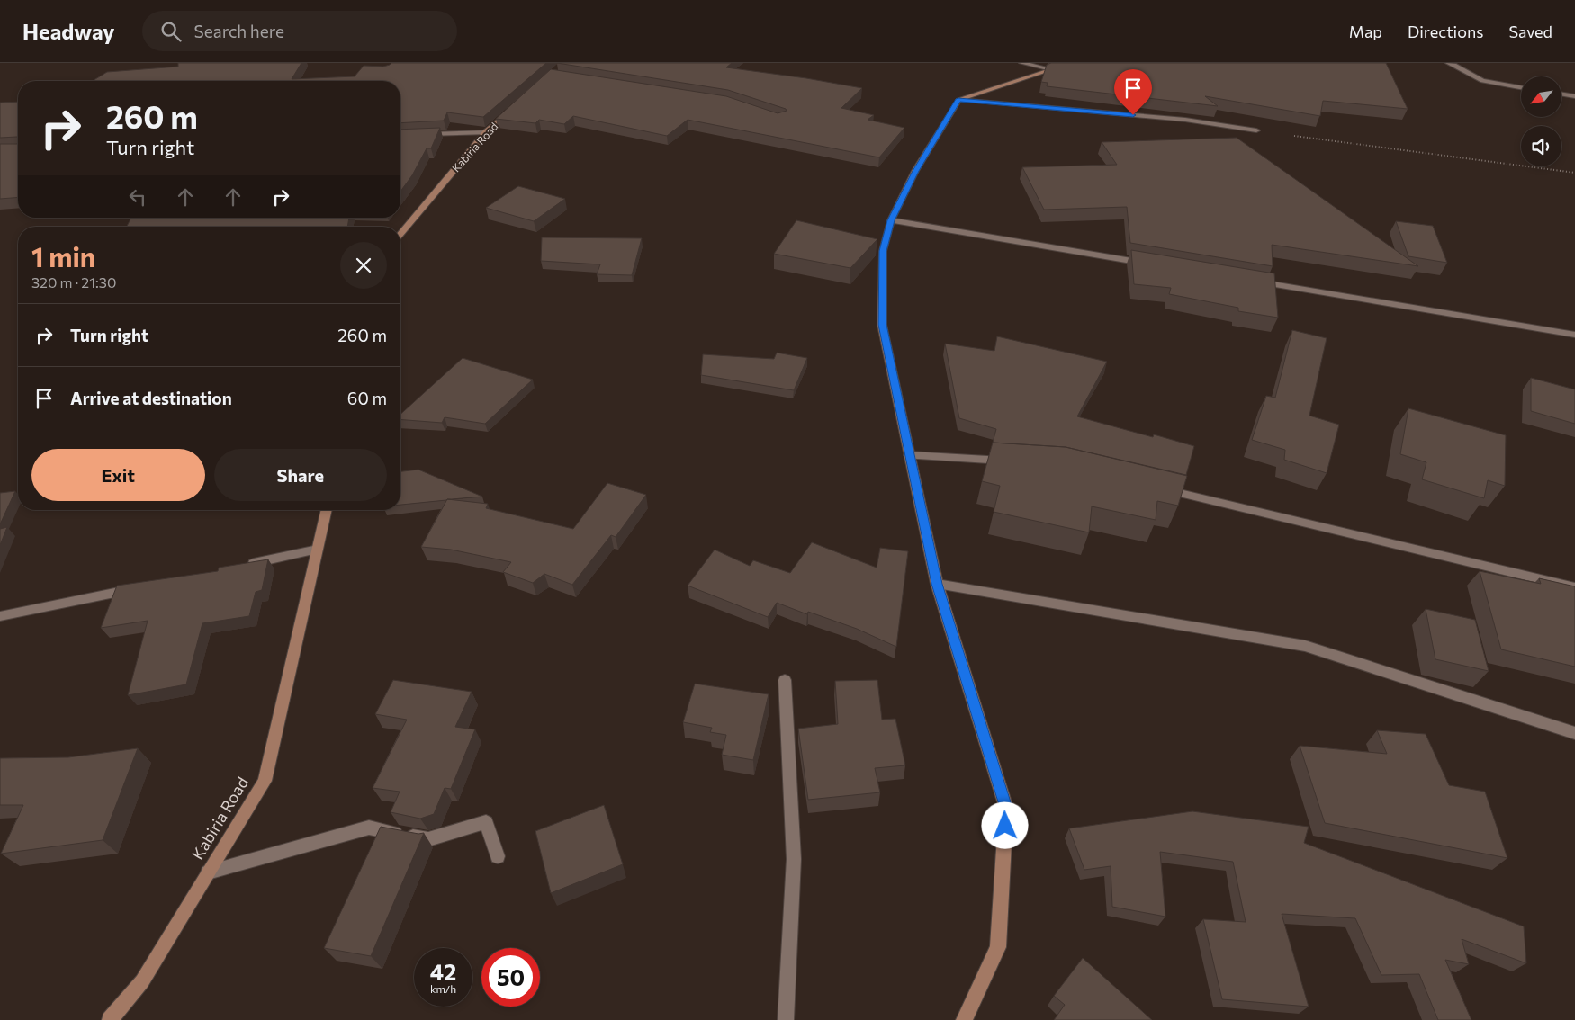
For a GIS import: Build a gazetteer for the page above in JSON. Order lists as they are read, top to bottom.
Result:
{
  "streets": {
    "main road": ["Kabiria Road"]
  },
  "north": "bottom left",
  "page": {
    "header": "Headway",
    "search": "Search here",
    "nav": ["Map", "Directions", "Saved"],
    "turn": ["260 m", "Turn right"],
    "heading": ["1 min", "320 m · 21:30"],
    "list": [
      {
        "name": "Turn right",
        "value": "260 m"
      },
      {
        "name": "Arrive at destination",
        "value": "60 m"
      }
    ],
    "buttons": ["Exit", "Share"],
    "speed": "42 km/h",
    "limit": "50"
  }
}
